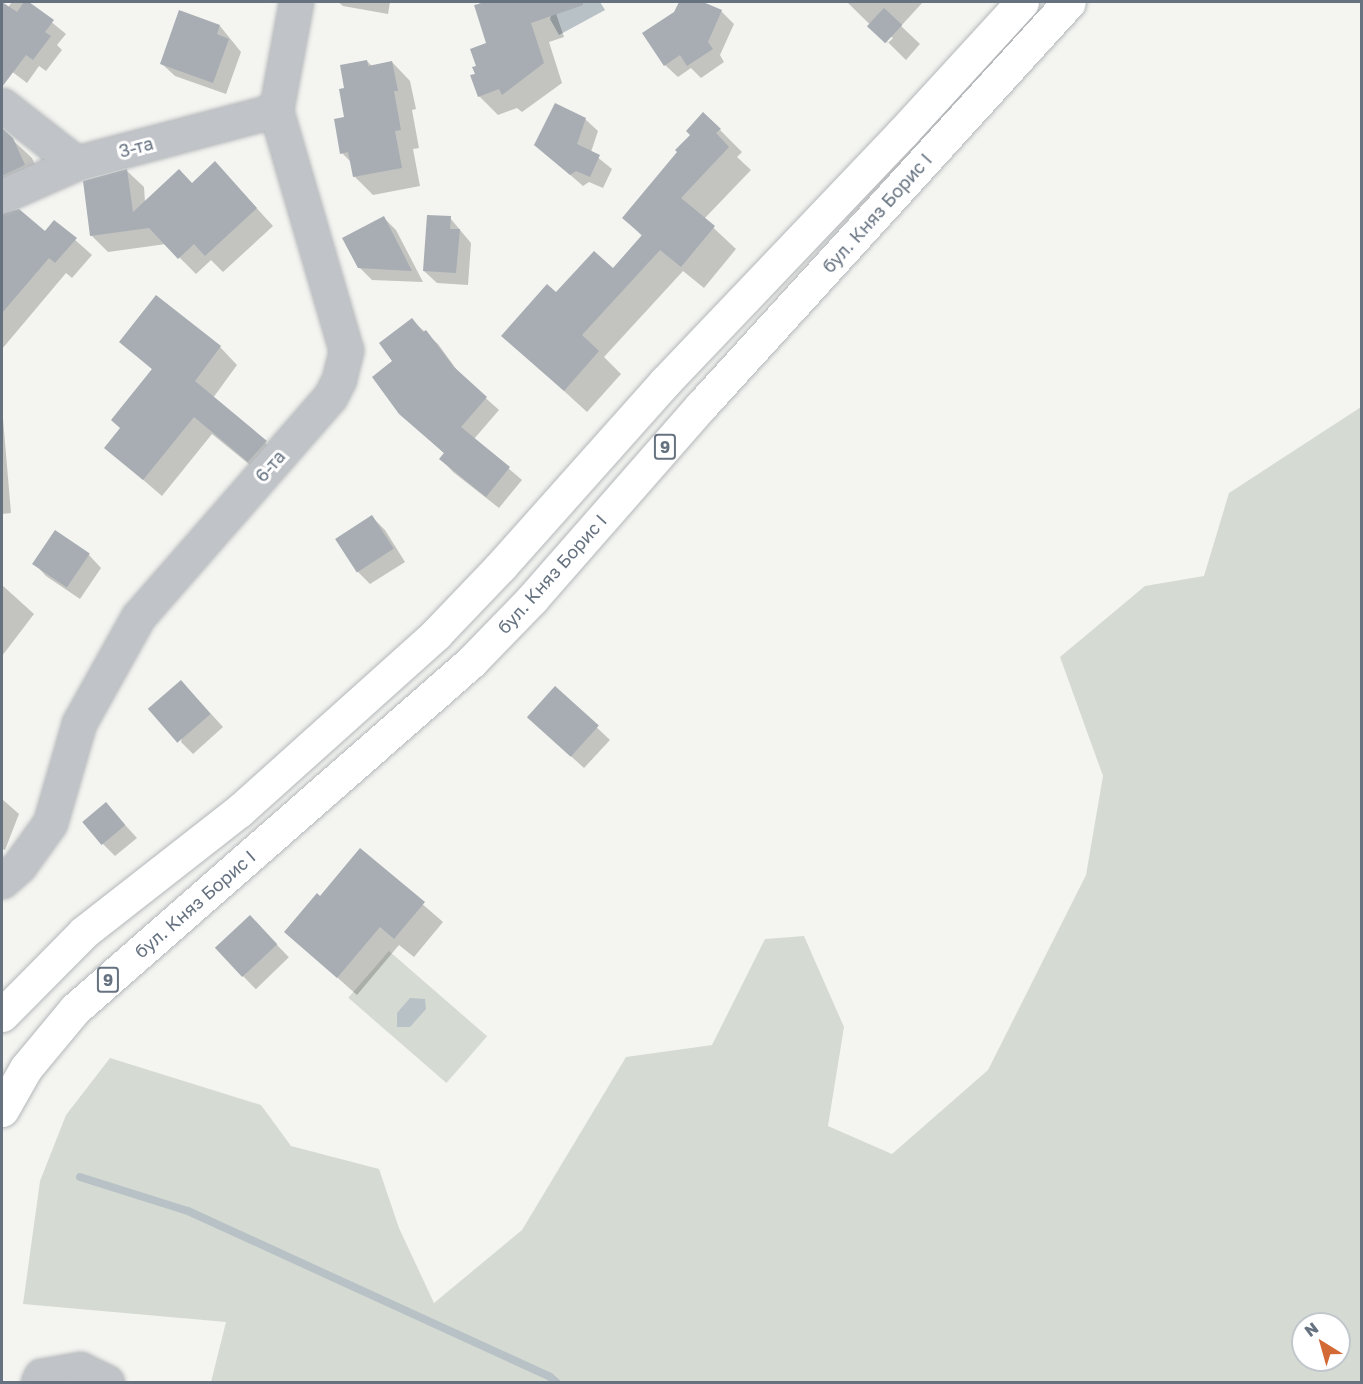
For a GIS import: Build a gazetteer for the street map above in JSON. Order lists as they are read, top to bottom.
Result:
{
  "streets": {
    "highway": ["бул. Княз Борис I", "9"],
    "street": ["3-та", "6-та"]
  },
  "crossings": [
    ["3-та", "6-та"]
  ],
  "north": "top left"
}
